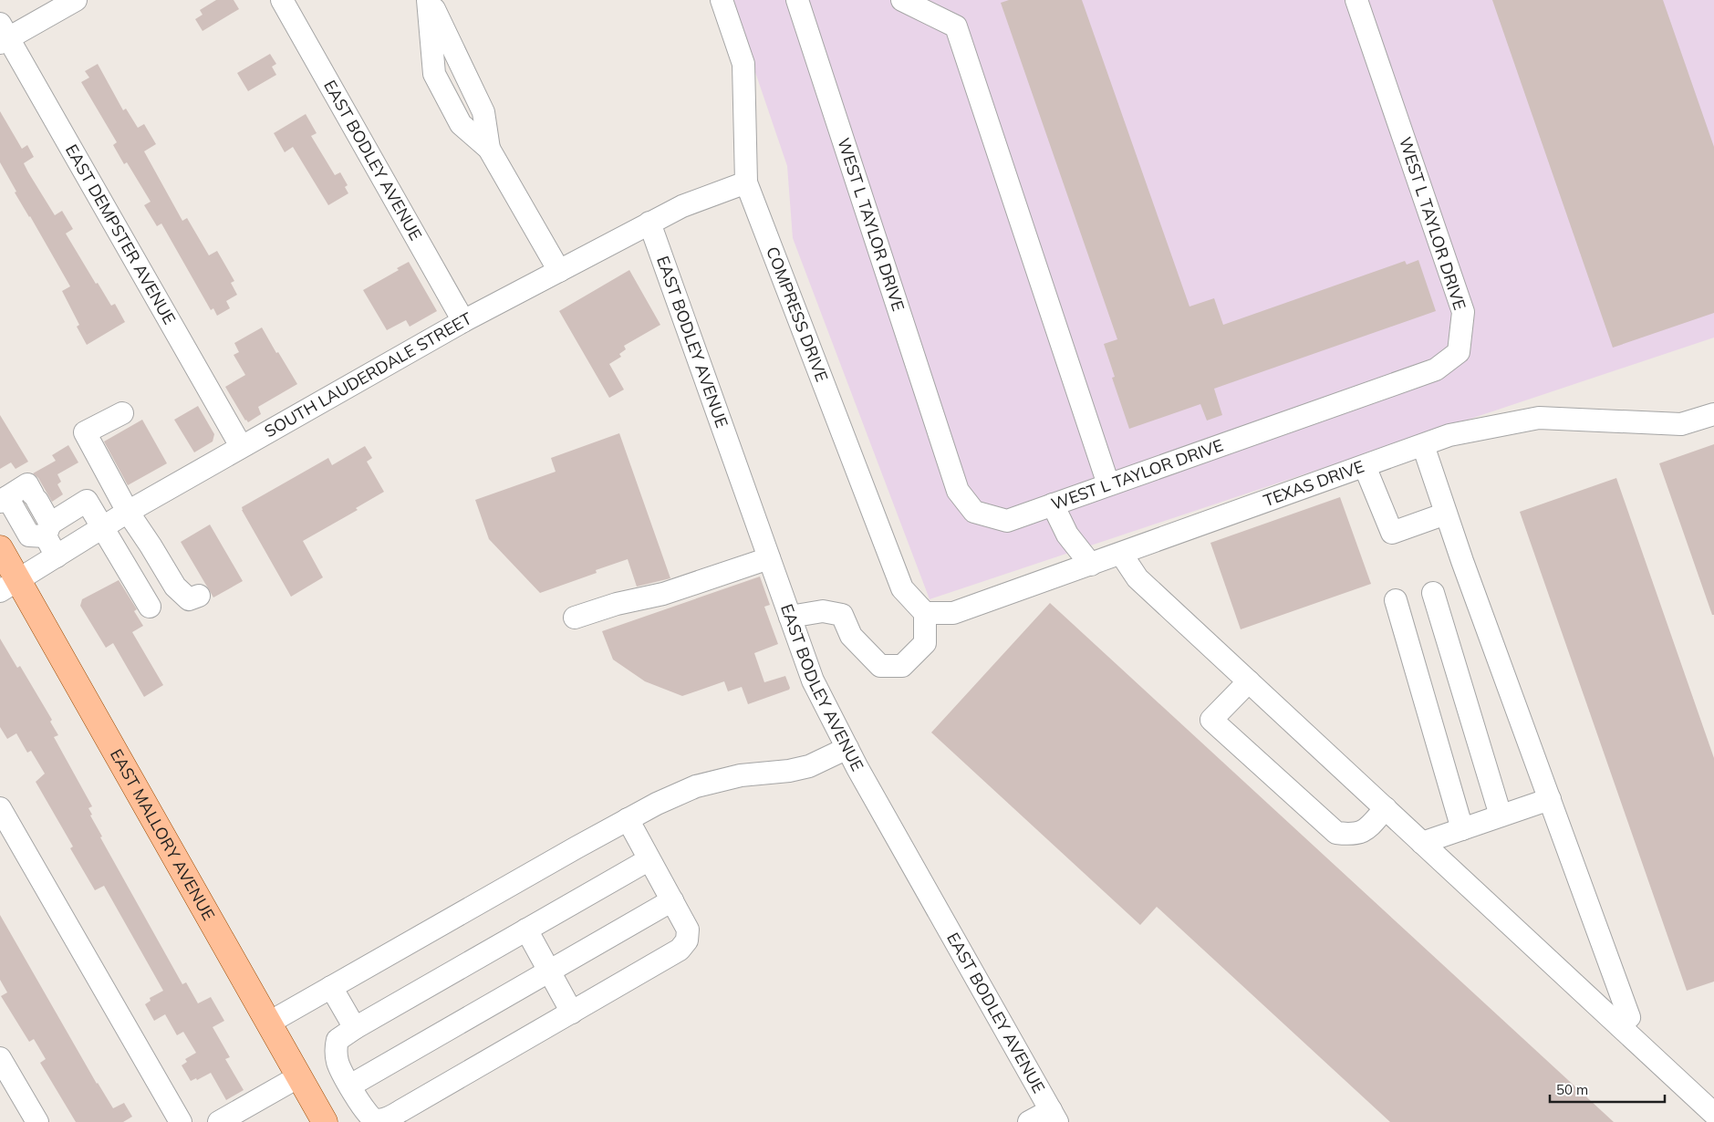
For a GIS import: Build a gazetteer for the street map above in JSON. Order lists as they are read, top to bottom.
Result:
{
  "streets": {
    "main road": ["EAST MALLORY AVENUE"],
    "street": [
      "EAST BODLEY AVENUE",
      "WEST L TAYLOR DRIVE",
      "EAST DEMPSTER AVENUE",
      "COMPRESS DRIVE",
      "SOUTH LAUDERDALE STREET",
      "TEXAS DRIVE"
    ]
  },
  "crossings": [
    ["EAST BODLEY AVENUE", "SOUTH LAUDERDALE STREET"],
    ["EAST DEMPSTER AVENUE", "SOUTH LAUDERDALE STREET"],
    ["COMPRESS DRIVE", "SOUTH LAUDERDALE STREET"],
    ["COMPRESS DRIVE", "TEXAS DRIVE"],
    ["SOUTH LAUDERDALE STREET", "EAST MALLORY AVENUE"]
  ],
  "scale_bar": "50 m"
}
